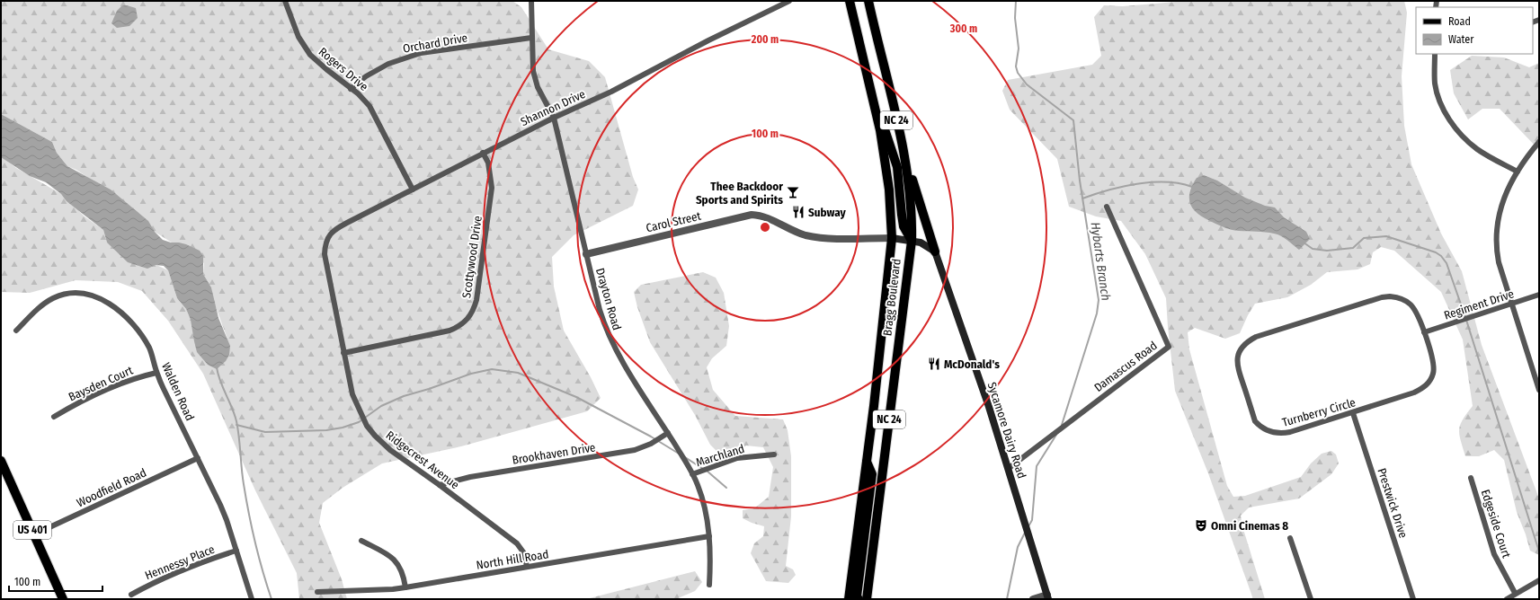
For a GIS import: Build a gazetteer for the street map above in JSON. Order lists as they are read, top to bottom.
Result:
{
  "streets": {
    "main road": [
      "NC 24",
      "Bragg Boulevard",
      "Sycamore Dairy Road",
      "US 401"
    ],
    "street": [
      "Orchard Drive",
      "Rogers Drive",
      "Shannon Drive",
      "Carol Street",
      "Scottywood Drive",
      "Drayton Road",
      "Regiment Drive",
      "Damascus Road",
      "Baysden Court",
      "Walden Road",
      "Turnberry Circle",
      "Brookhaven Drive",
      "Marchland",
      "Ridgecrest Avenue",
      "Woodfield Road",
      "Prestwick Drive",
      "Edgeside Court",
      "North Hill Road",
      "Hennessy Place"
    ]
  },
  "crossings": [
    ["Orchard Drive", "Rogers Drive"],
    ["Orchard Drive", "Drayton Road"],
    ["Rogers Drive", "Shannon Drive"],
    ["Shannon Drive", "Scottywood Drive"],
    ["Shannon Drive", "Drayton Road"],
    ["Shannon Drive", "Ridgecrest Avenue"],
    ["Carol Street", "Bragg Boulevard"],
    ["Carol Street", "Drayton Road"],
    ["Scottywood Drive", "Ridgecrest Avenue"],
    ["Drayton Road", "Brookhaven Drive"],
    ["Drayton Road", "Marchland"],
    ["Drayton Road", "North Hill Road"],
    ["Regiment Drive", "Turnberry Circle"],
    ["Damascus Road", "Sycamore Dairy Road"],
    ["Baysden Court", "Walden Road"],
    ["Walden Road", "Woodfield Road"],
    ["Walden Road", "Hennessy Place"],
    ["Turnberry Circle", "Prestwick Drive"],
    ["Brookhaven Drive", "Ridgecrest Avenue"],
    ["Ridgecrest Avenue", "North Hill Road"],
    ["Woodfield Road", "US 401"]
  ],
  "water": ["Hybarts Branch"],
  "places": {
    "bar": ["Thee Backdoor Sports and Spirits"],
    "restaurant": ["Subway", "McDonald's"],
    "theatre": ["Omni Cinemas 8"]
  },
  "legend": ["Road", "Water"],
  "scale_bar": "100 m",
  "rings": ["300 m", "200 m", "100 m"]
}
